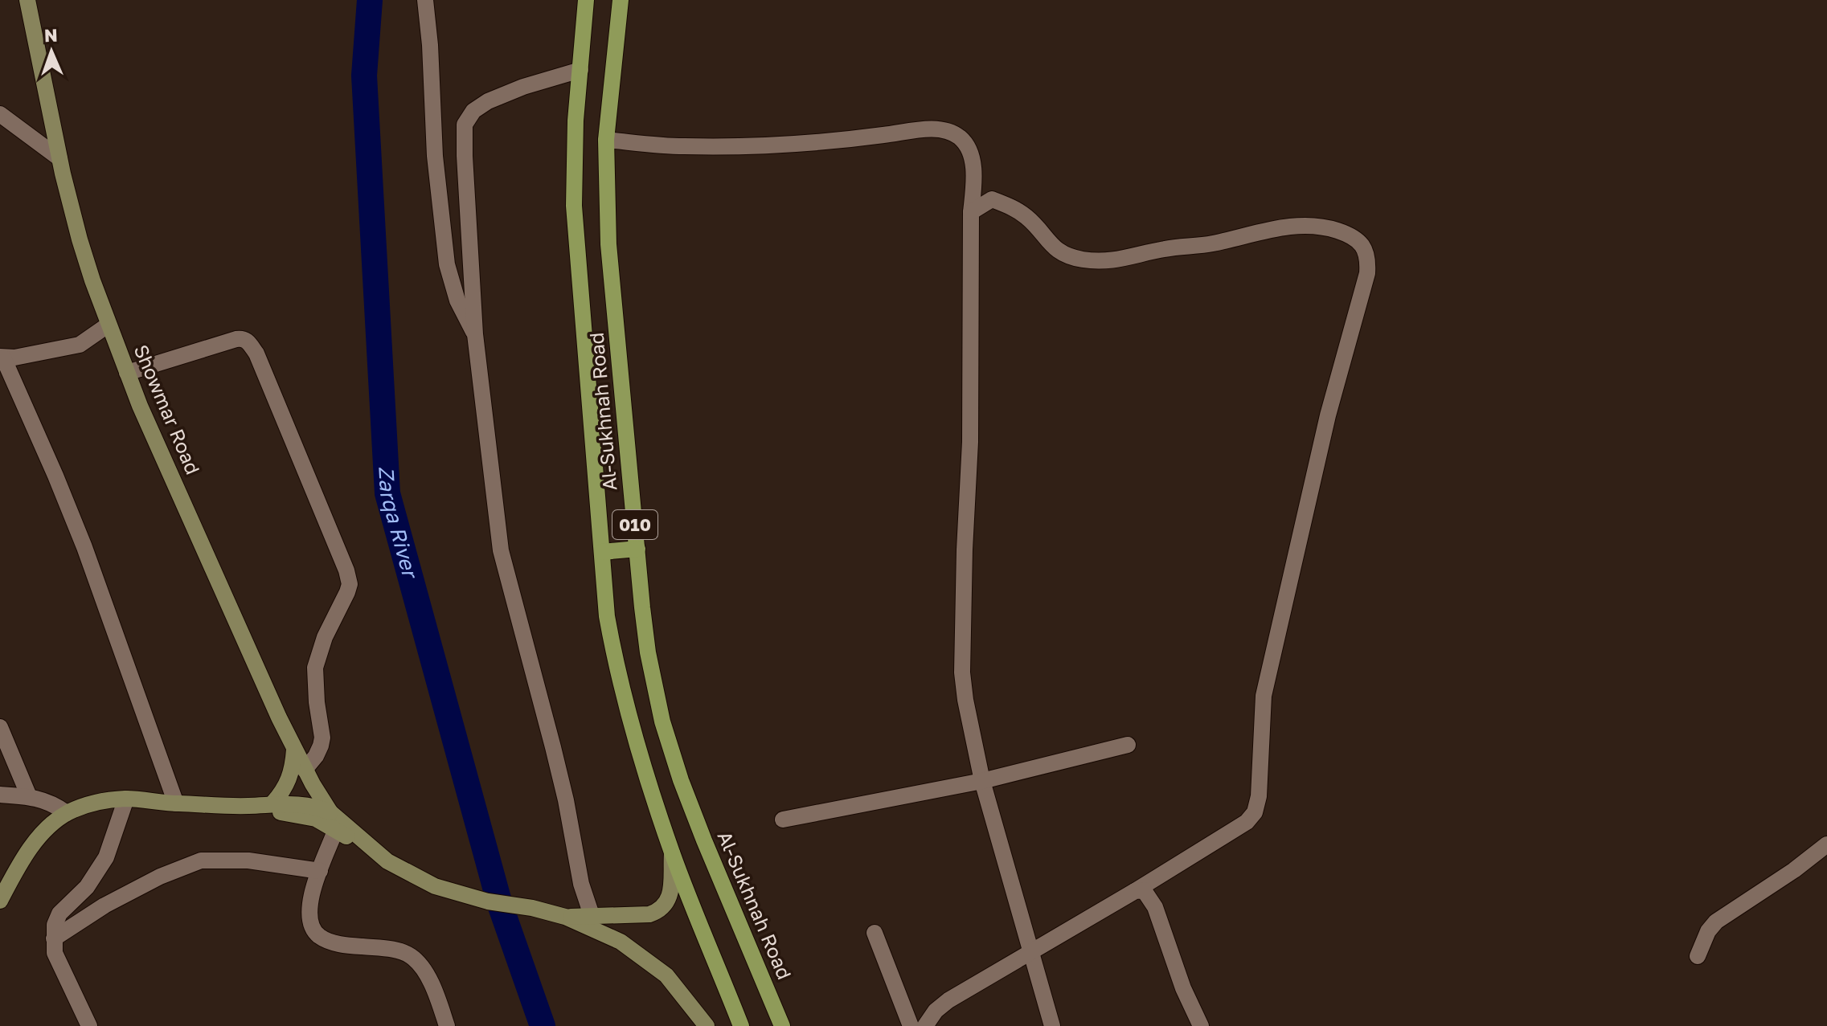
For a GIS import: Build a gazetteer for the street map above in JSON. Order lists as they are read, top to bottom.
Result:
{
  "streets": {
    "main road": ["Showmar Road", "Al-Sukhnah Road", "010"]
  },
  "crossings": [
    ["Showmar Road", "Al-Sukhnah Road"]
  ],
  "water": ["Zarqa River"],
  "north": "top"
}
